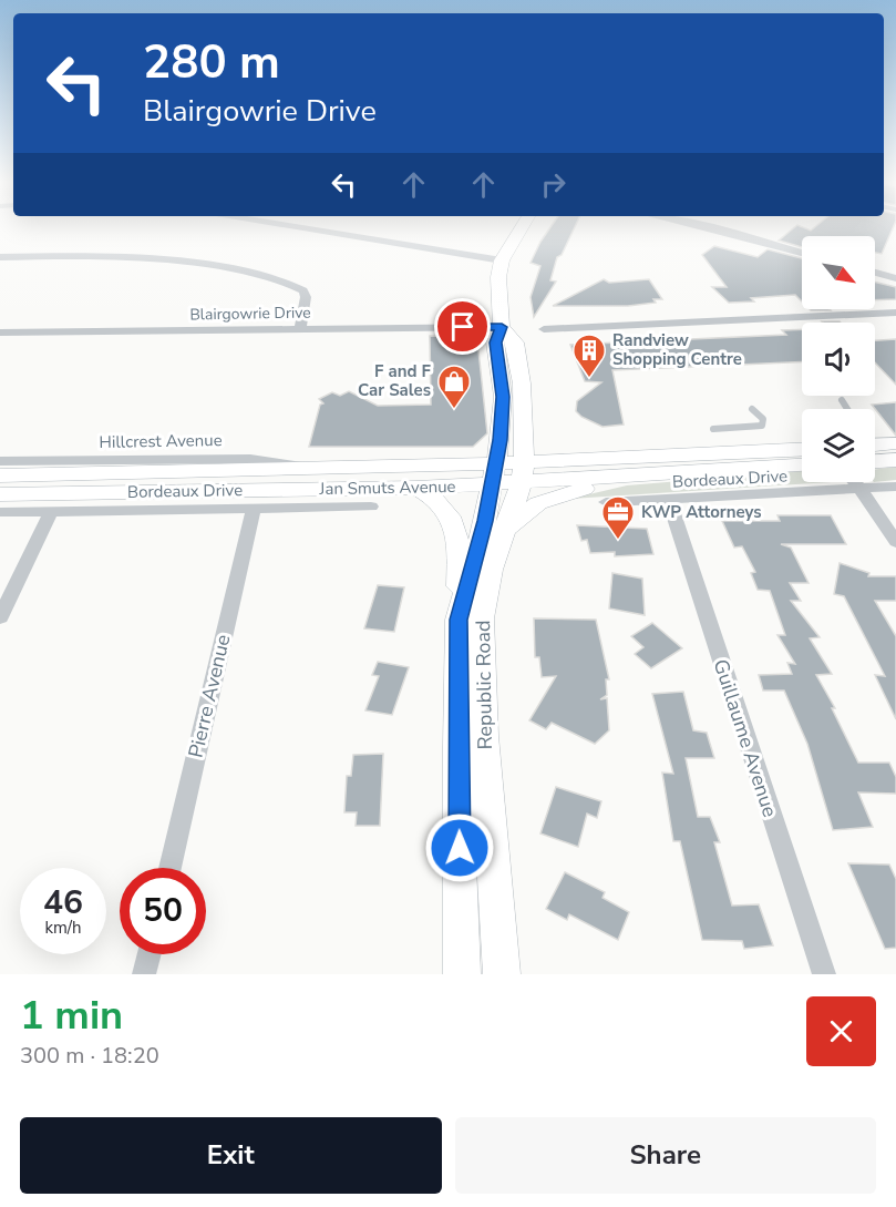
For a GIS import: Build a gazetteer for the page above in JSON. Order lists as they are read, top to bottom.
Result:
{
  "streets": {
    "main road": ["Jan Smuts Avenue", "Republic Road"],
    "street": [
      "Blairgowrie Drive",
      "Hillcrest Avenue",
      "Bordeaux Drive",
      "Pierre Avenue",
      "Guillaume Avenue"
    ]
  },
  "crossings": [
    ["Blairgowrie Drive", "Republic Road"],
    ["Hillcrest Avenue", "Jan Smuts Avenue"],
    ["Bordeaux Drive", "Pierre Avenue"],
    ["Bordeaux Drive", "Guillaume Avenue"],
    ["Jan Smuts Avenue", "Republic Road"]
  ],
  "places": {
    "building": ["Randview Shopping Centre"],
    "shop": ["F and F Car Sales"],
    "office": ["KWP Attorneys"]
  },
  "north": "bottom right",
  "page": {
    "turn": ["280 m", "Blairgowrie Drive"],
    "speed": "46 km/h",
    "limit": "50",
    "heading": ["1 min", "300 m · 18:20"],
    "buttons": ["Exit", "Share"]
  }
}
